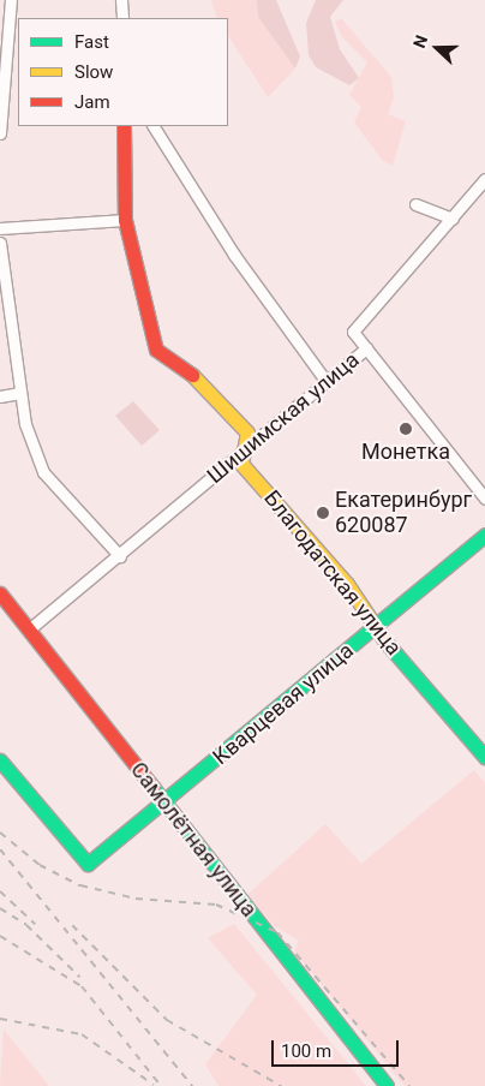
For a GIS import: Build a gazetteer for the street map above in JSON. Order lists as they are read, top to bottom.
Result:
{
  "streets": {
    "street": [
      "Шишимская улица",
      "Благодатская улица",
      "Кварцевая улица",
      "Самолётная улица"
    ]
  },
  "crossings": [
    ["Шишимская улица", "Благодатская улица"],
    ["Шишимская улица", "Самолётная улица"],
    ["Благодатская улица", "Кварцевая улица"],
    ["Кварцевая улица", "Самолётная улица"]
  ],
  "places": ["Монетка", "Екатеринбург 620087"],
  "legend": ["Fast", "Slow", "Jam"],
  "scale_bar": "100 m",
  "north": "left"
}
